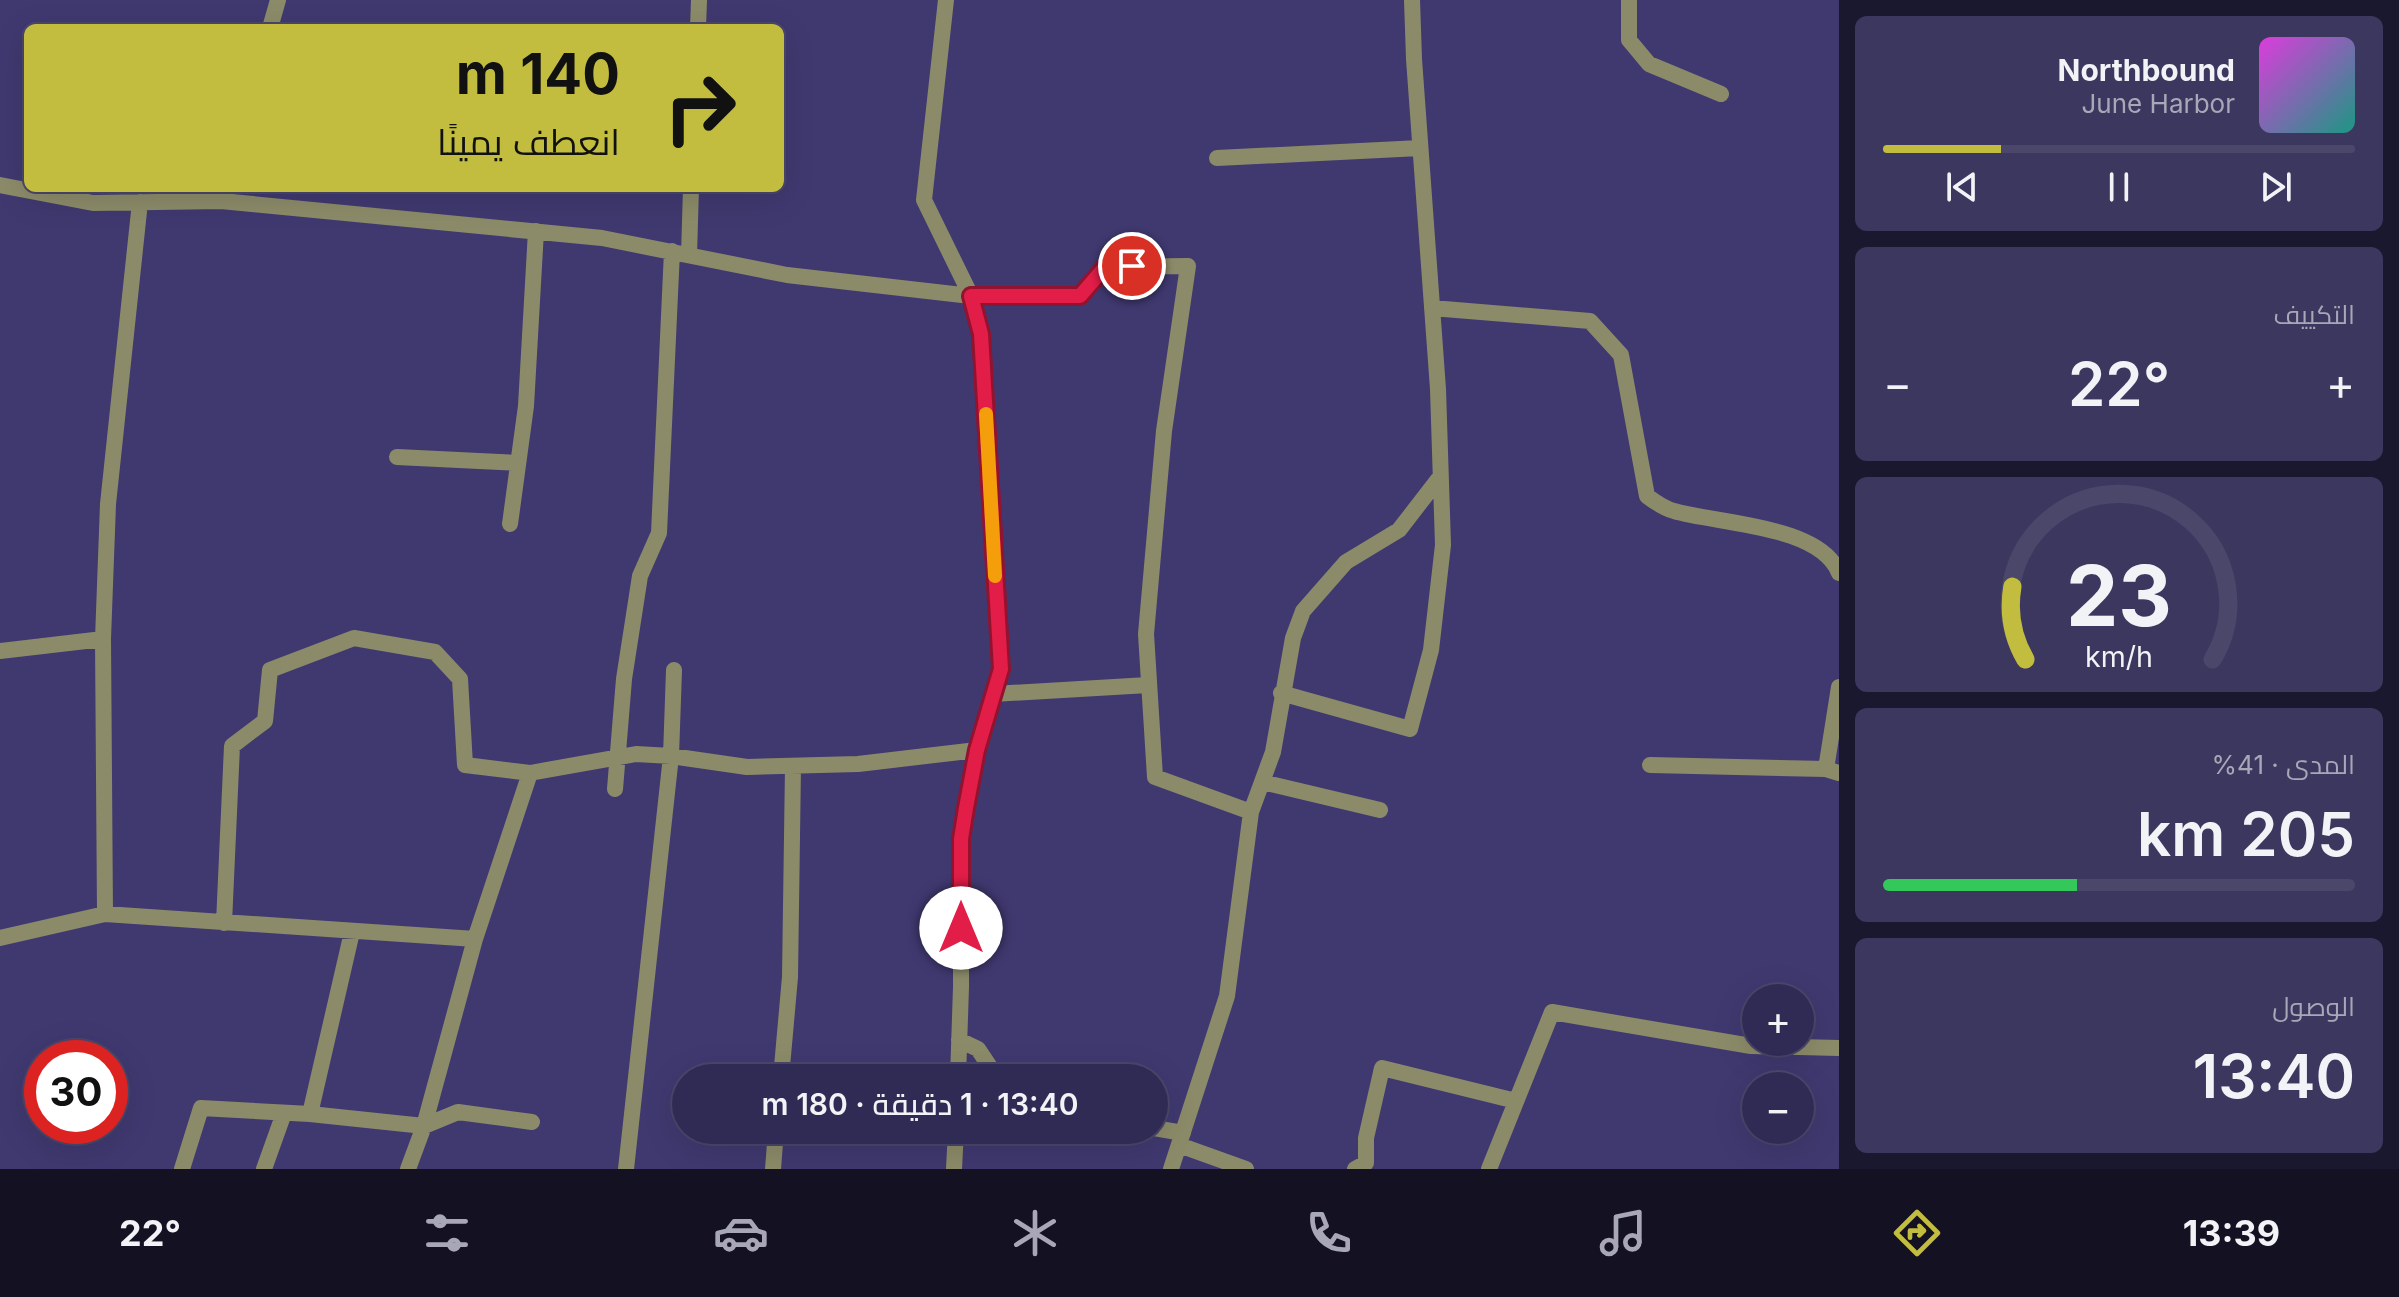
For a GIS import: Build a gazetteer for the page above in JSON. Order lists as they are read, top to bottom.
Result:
{
  "page": {
    "turn": ["140 m", "انعطف يمينًا"],
    "song": ["Northbound", "June Harbor"],
    "tile": [
      "التكييف",
      ["المدى · 41%", "205 km"],
      ["الوصول", "13:40"]
    ],
    "heat": ["−", "22°", "+"],
    "map_buttons": ["+", "−"],
    "limit": "30",
    "trip": "13:40 · 1 دقيقة · 180 m",
    "tabs": ["13:39", "22°"],
    "gauge": ["23", "km/h"]
  }
}
